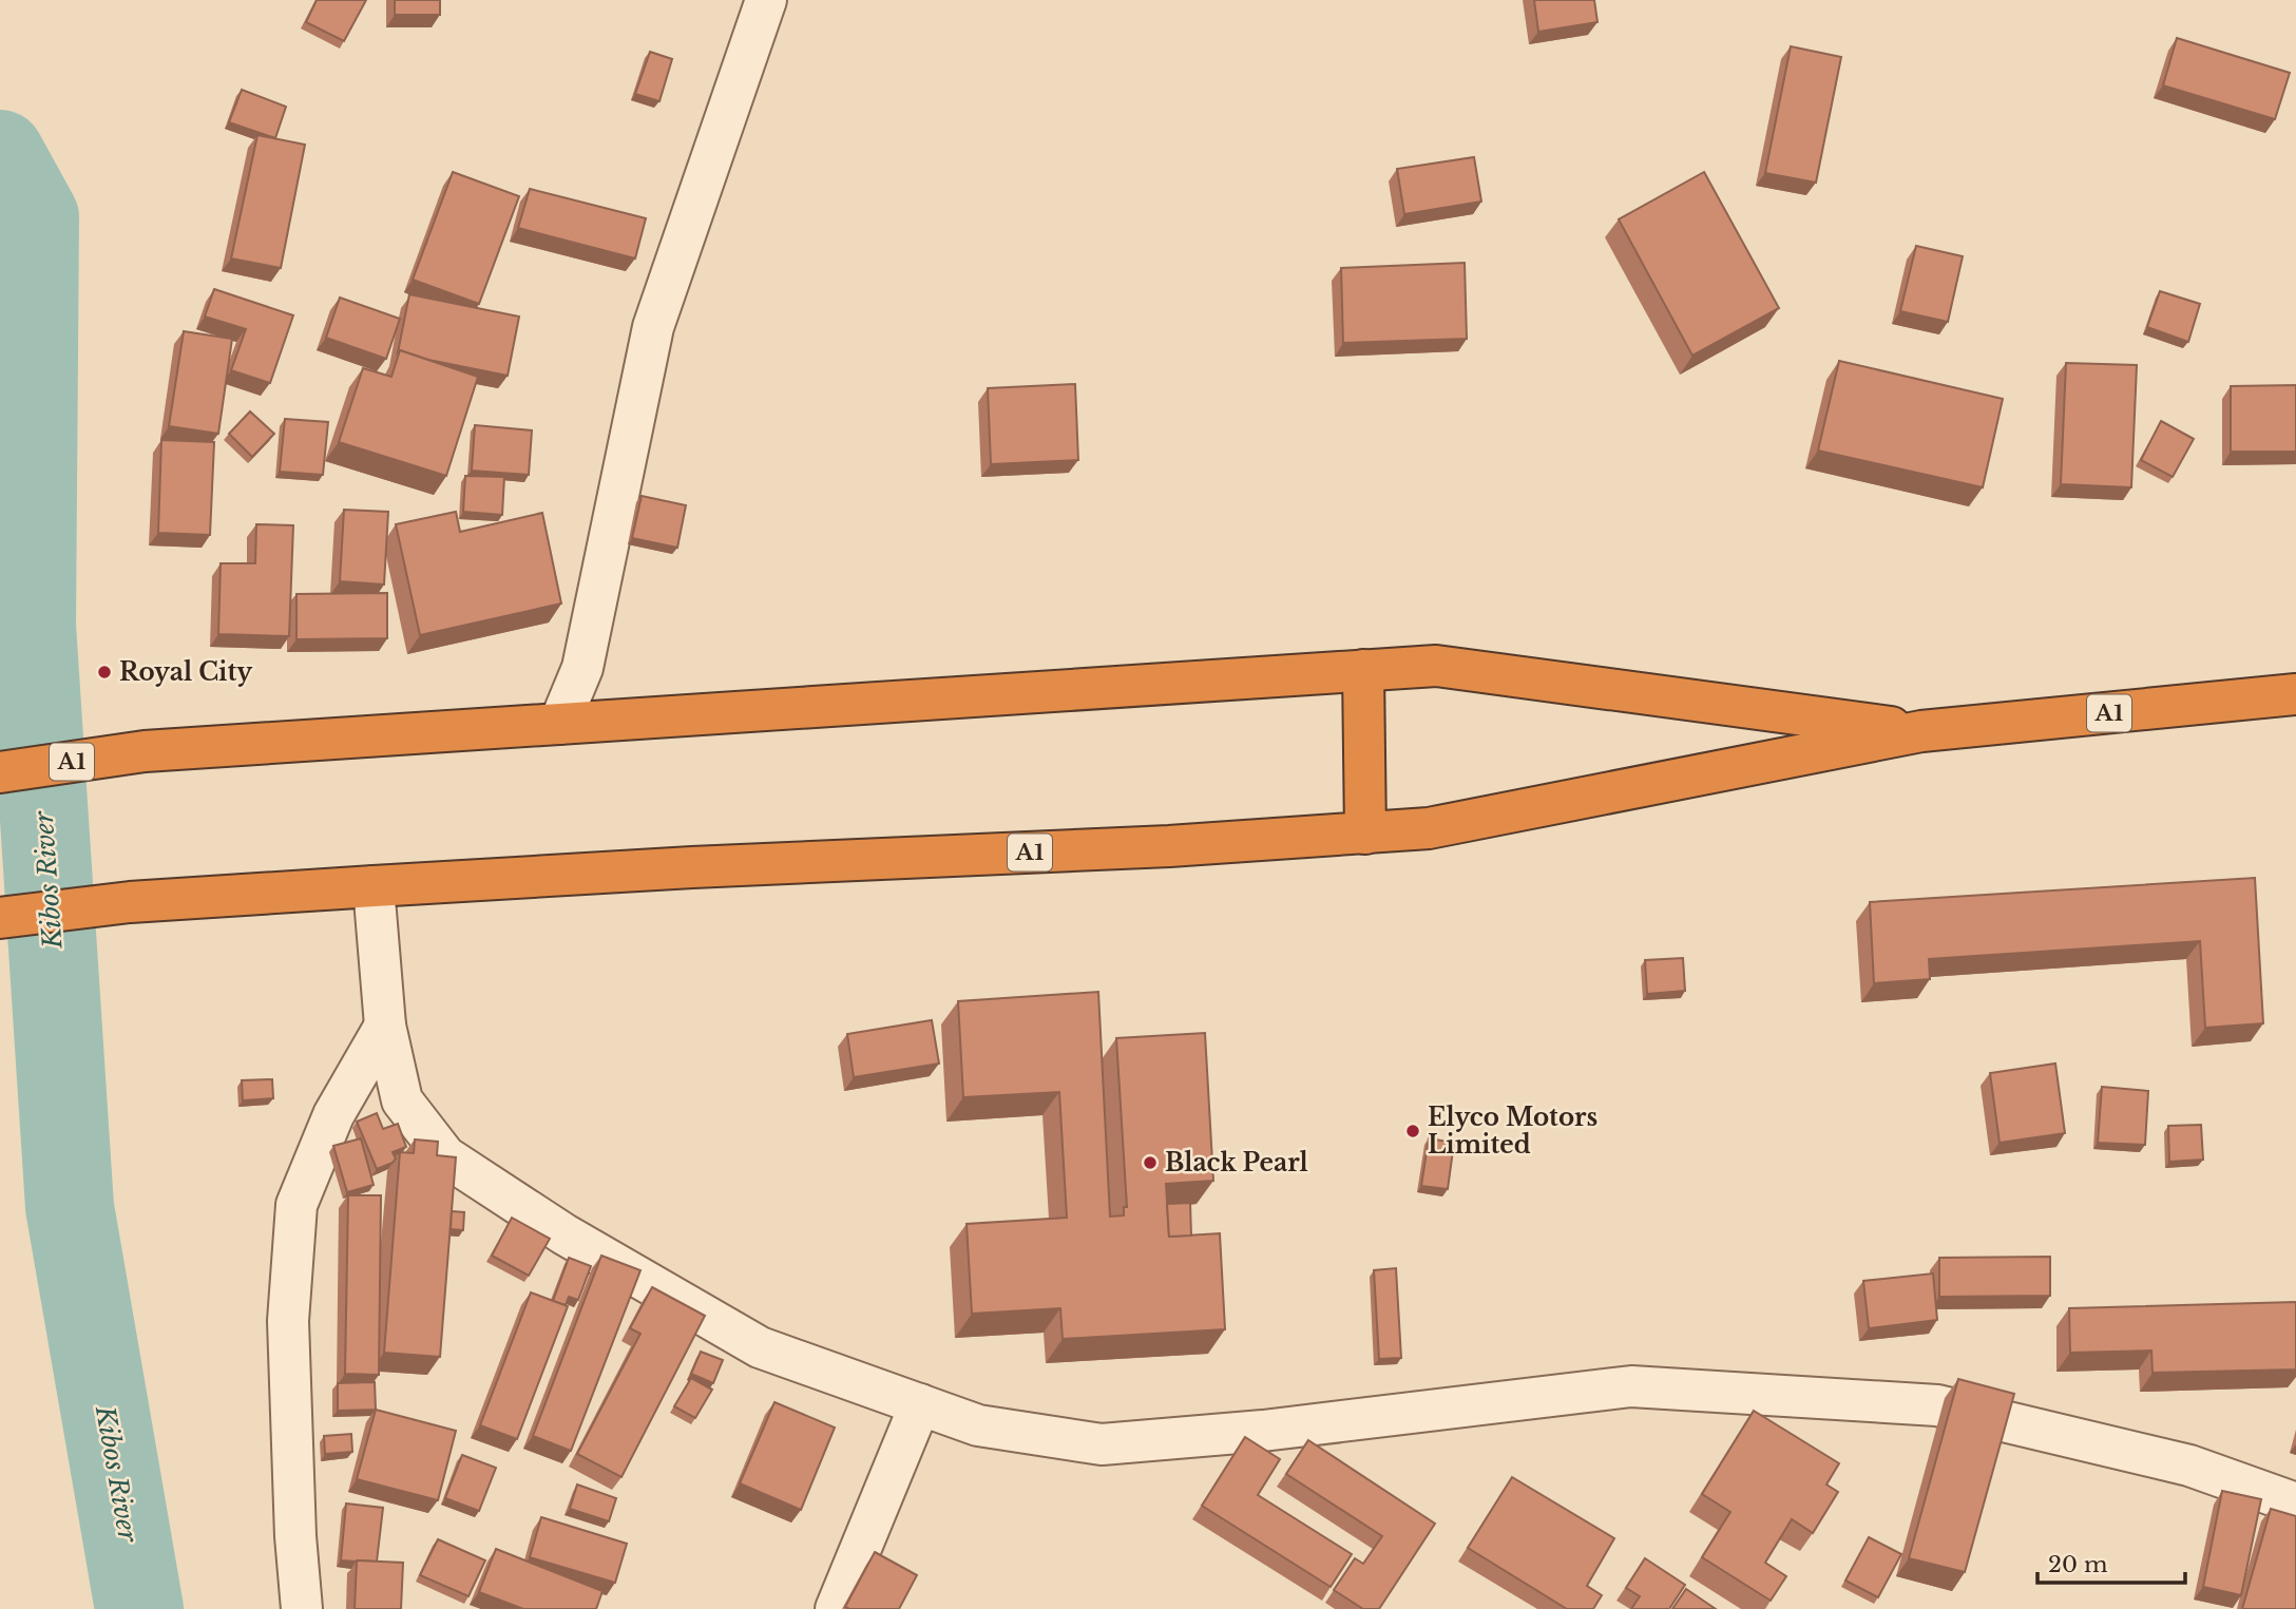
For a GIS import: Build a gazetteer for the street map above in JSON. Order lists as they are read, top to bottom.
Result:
{
  "streets": {
    "highway": ["A1"]
  },
  "water": ["Kibos River"],
  "places": ["Royal City", "Elyco Motors Limited", "Black Pearl"],
  "scale_bar": "20 m"
}
